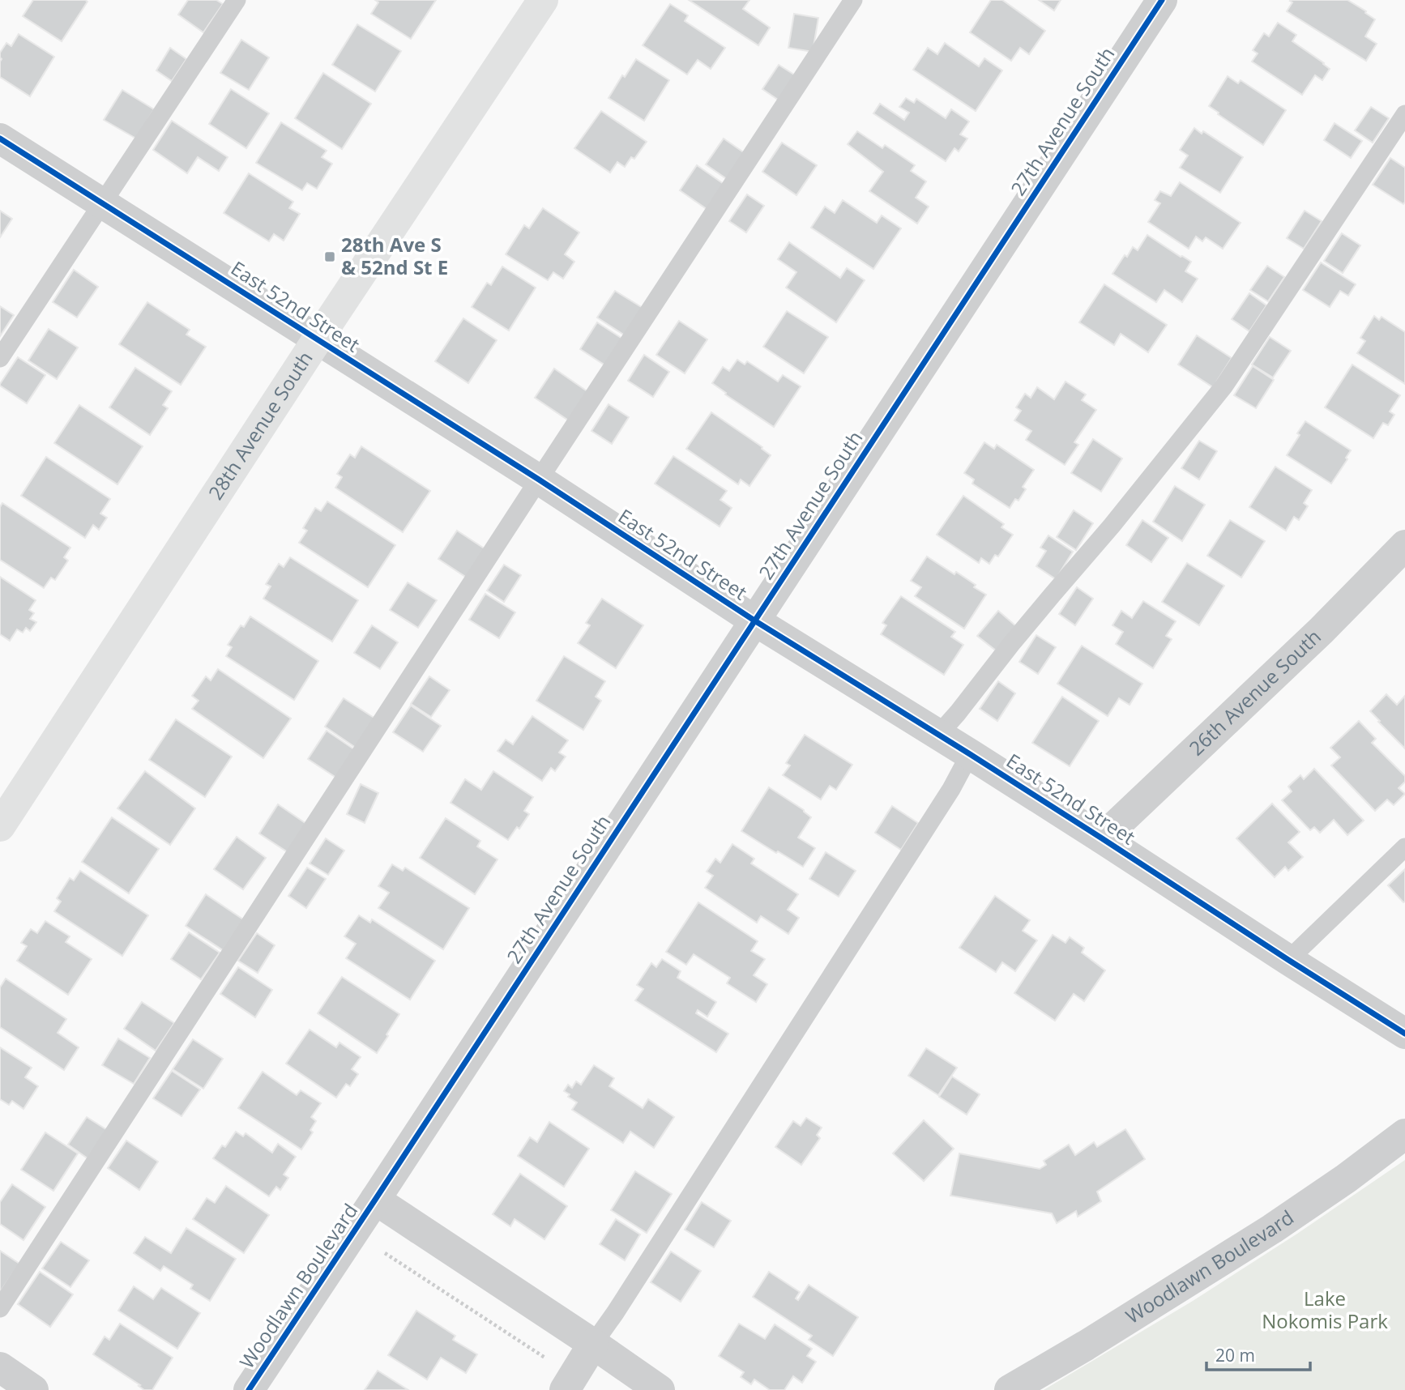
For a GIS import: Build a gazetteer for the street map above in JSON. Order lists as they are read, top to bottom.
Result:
{
  "streets": {
    "street": [
      "27th Avenue South",
      "East 52nd Street",
      "28th Avenue South",
      "26th Avenue South",
      "Woodlawn Boulevard"
    ]
  },
  "crossings": [
    ["27th Avenue South", "East 52nd Street"],
    ["27th Avenue South", "Woodlawn Boulevard"],
    ["East 52nd Street", "28th Avenue South"],
    ["East 52nd Street", "26th Avenue South"]
  ],
  "parks": ["Lake Nokomis Park"],
  "places": {
    "transit": ["28th Ave S & 52nd St E"]
  },
  "scale_bar": "20 m"
}
